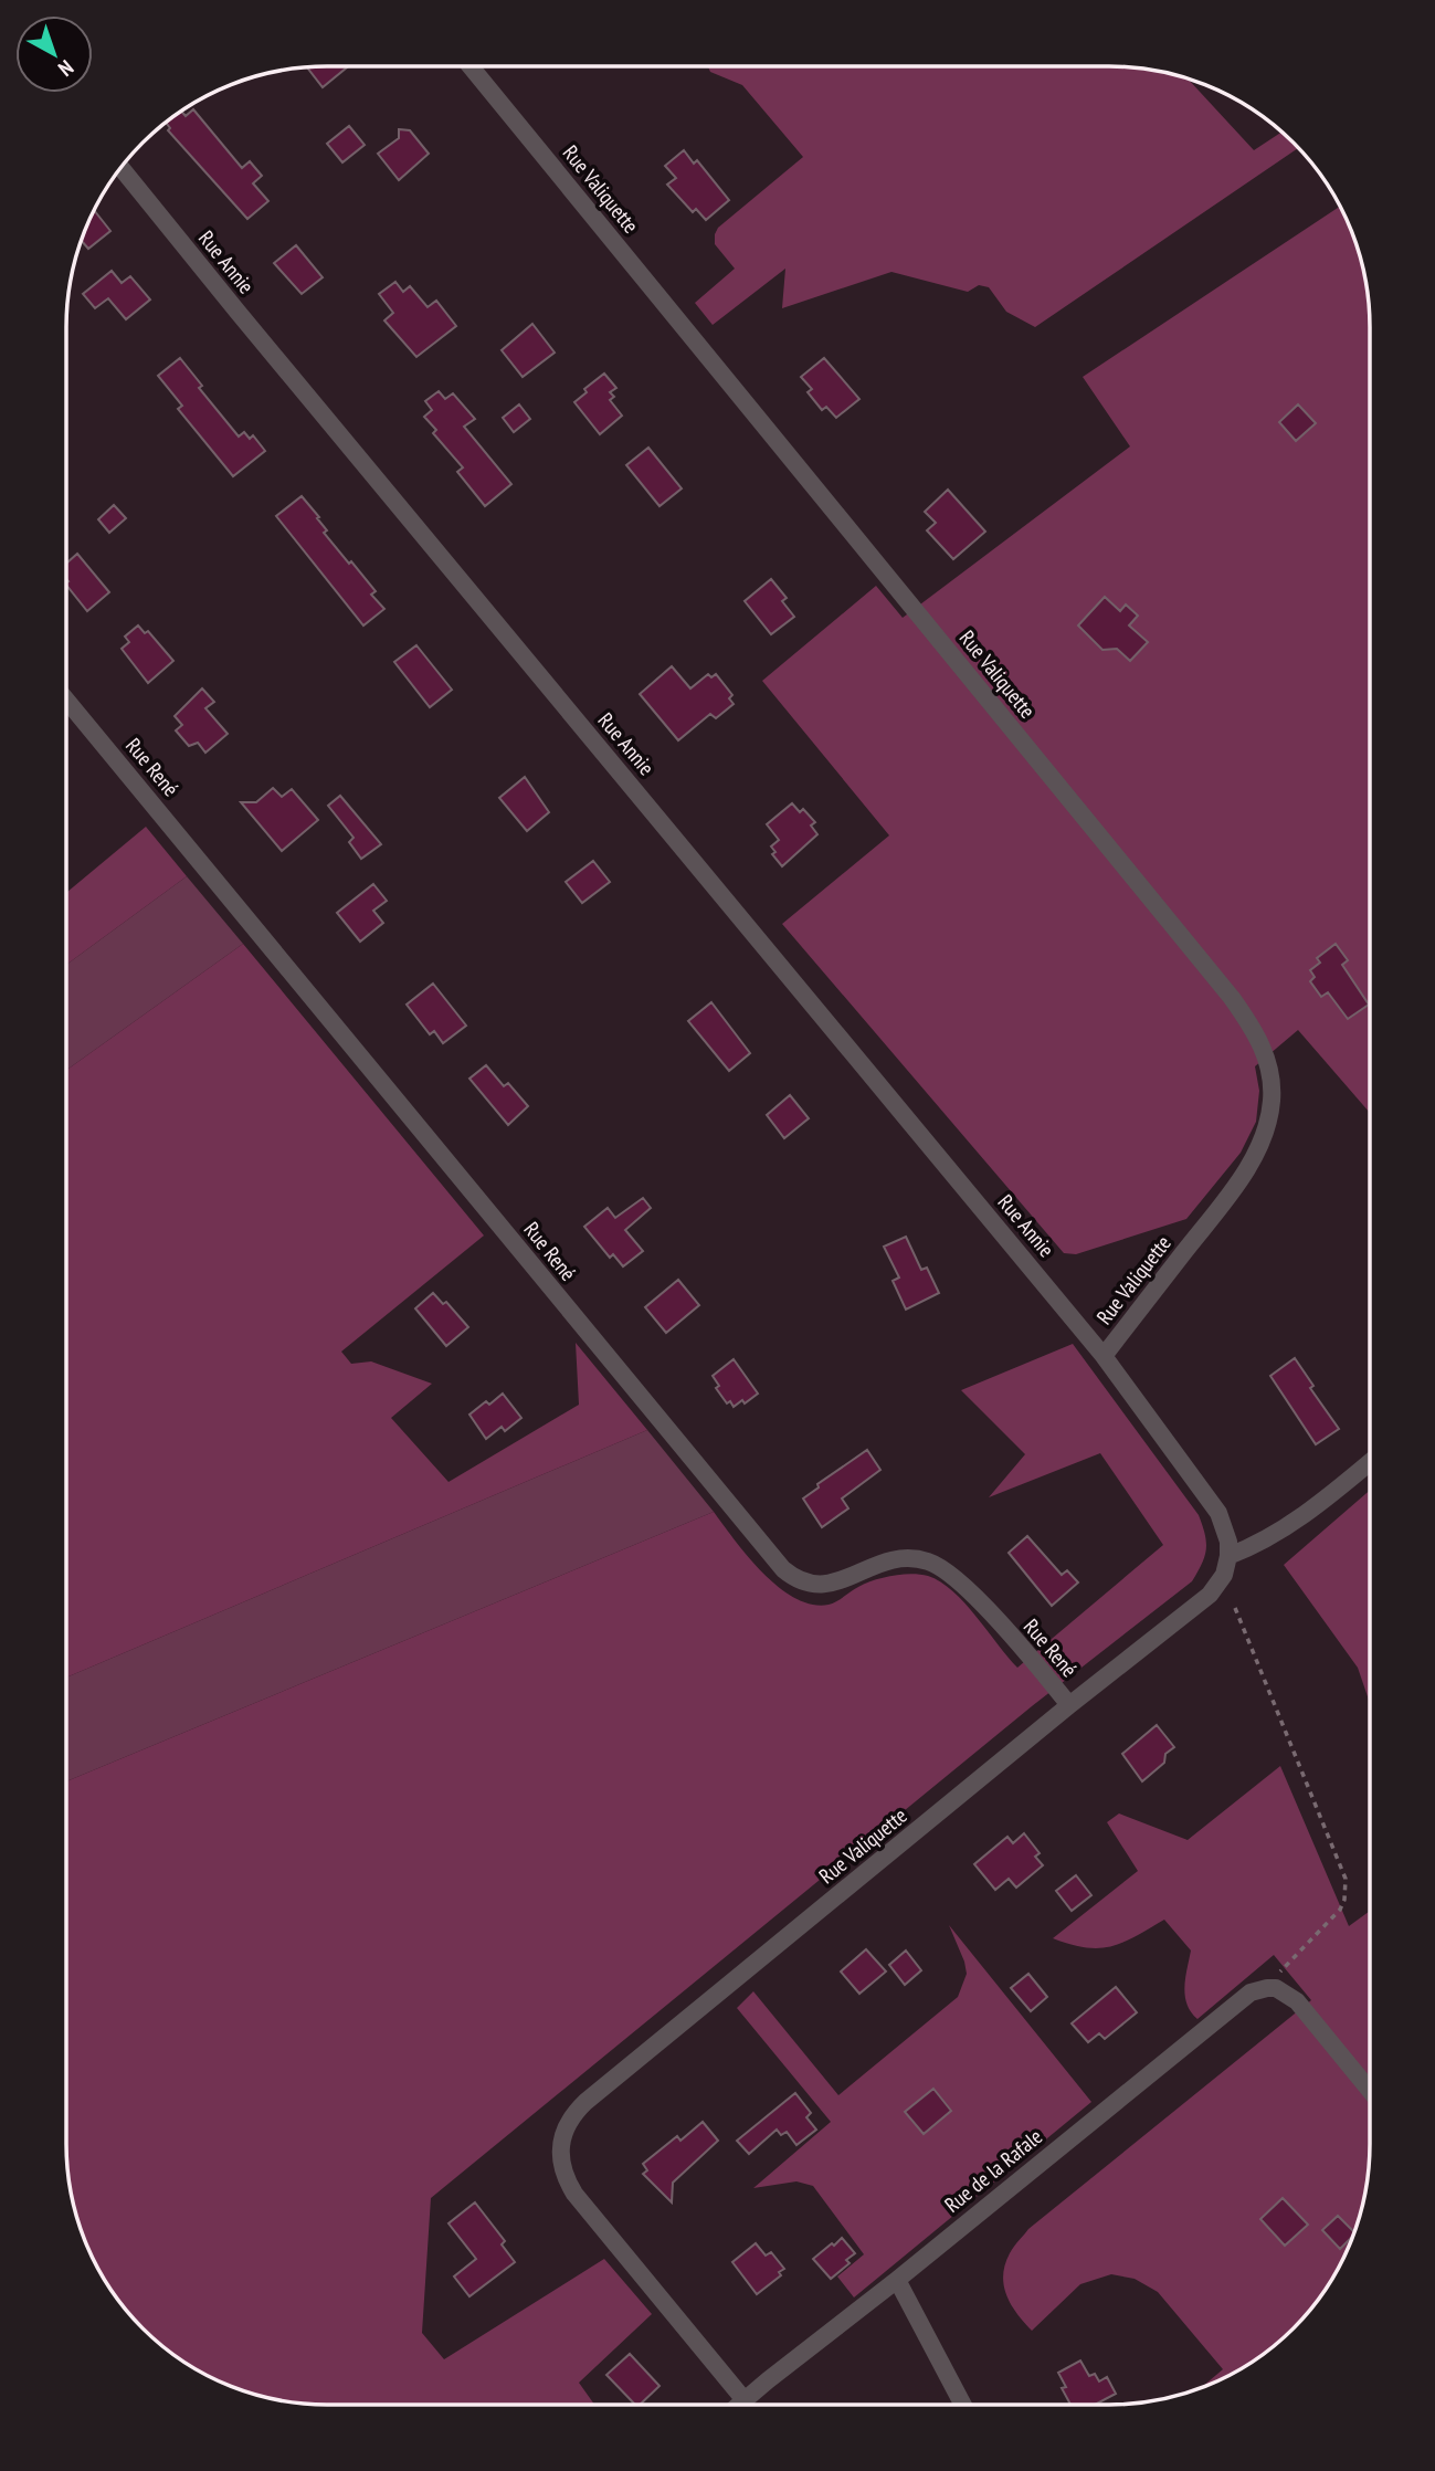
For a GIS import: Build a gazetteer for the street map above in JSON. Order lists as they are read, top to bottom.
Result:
{
  "streets": {
    "street": [
      "Rue Valiquette",
      "Rue Annie",
      "Rue René",
      "Rue de la Rafale"
    ]
  },
  "crossings": [
    ["Rue Valiquette", "Rue Annie"],
    ["Rue Valiquette", "Rue René"],
    ["Rue Valiquette", "Rue de la Rafale"]
  ],
  "north": "bottom right"
}
